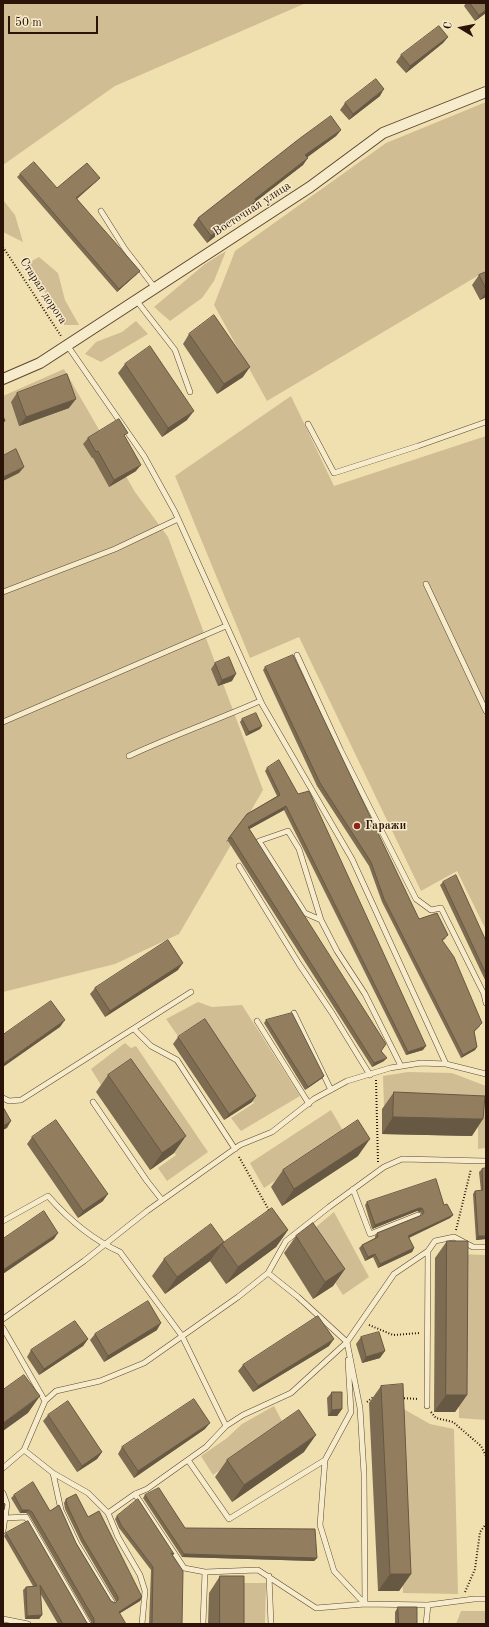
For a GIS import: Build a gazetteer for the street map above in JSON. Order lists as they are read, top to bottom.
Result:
{
  "streets": {
    "street": ["Восточная улица"],
    "path": ["Старая дорога"]
  },
  "crossings": [
    ["Восточная улица", "Старая дорога"]
  ],
  "places": ["Гаражи"],
  "scale_bar": "50 m",
  "north": "left"
}
